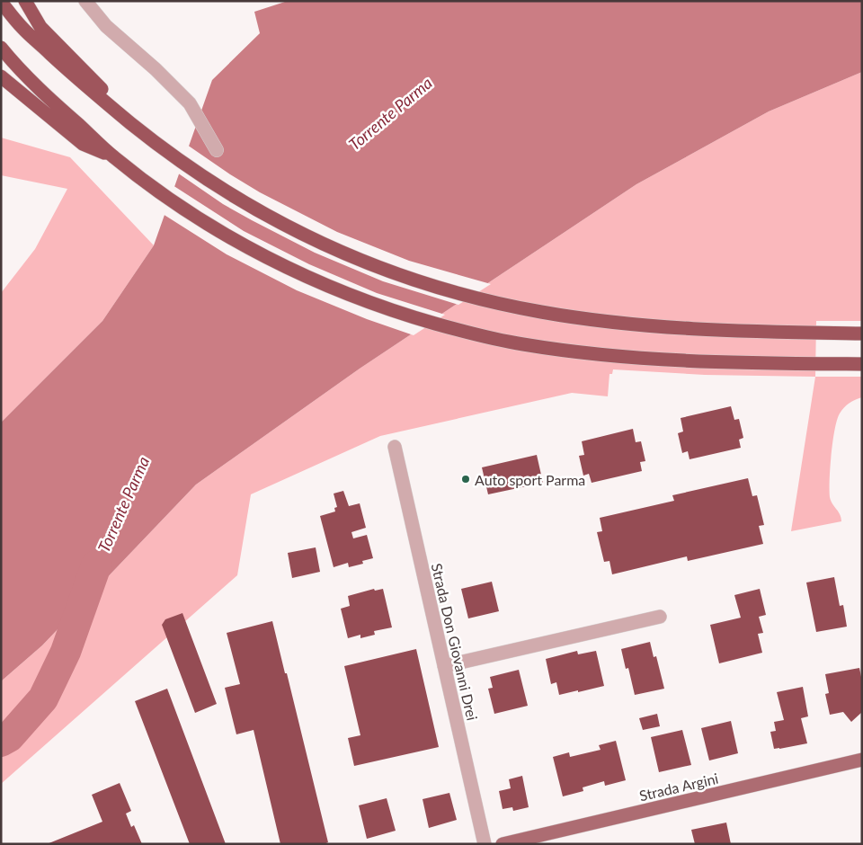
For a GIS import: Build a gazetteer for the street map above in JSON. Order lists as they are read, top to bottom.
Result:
{
  "streets": {
    "main road": ["Strada Argini"],
    "street": ["Strada Don Giovanni Drei"]
  },
  "water": ["Torrente Parma"],
  "places": ["Auto sport Parma"]
}
